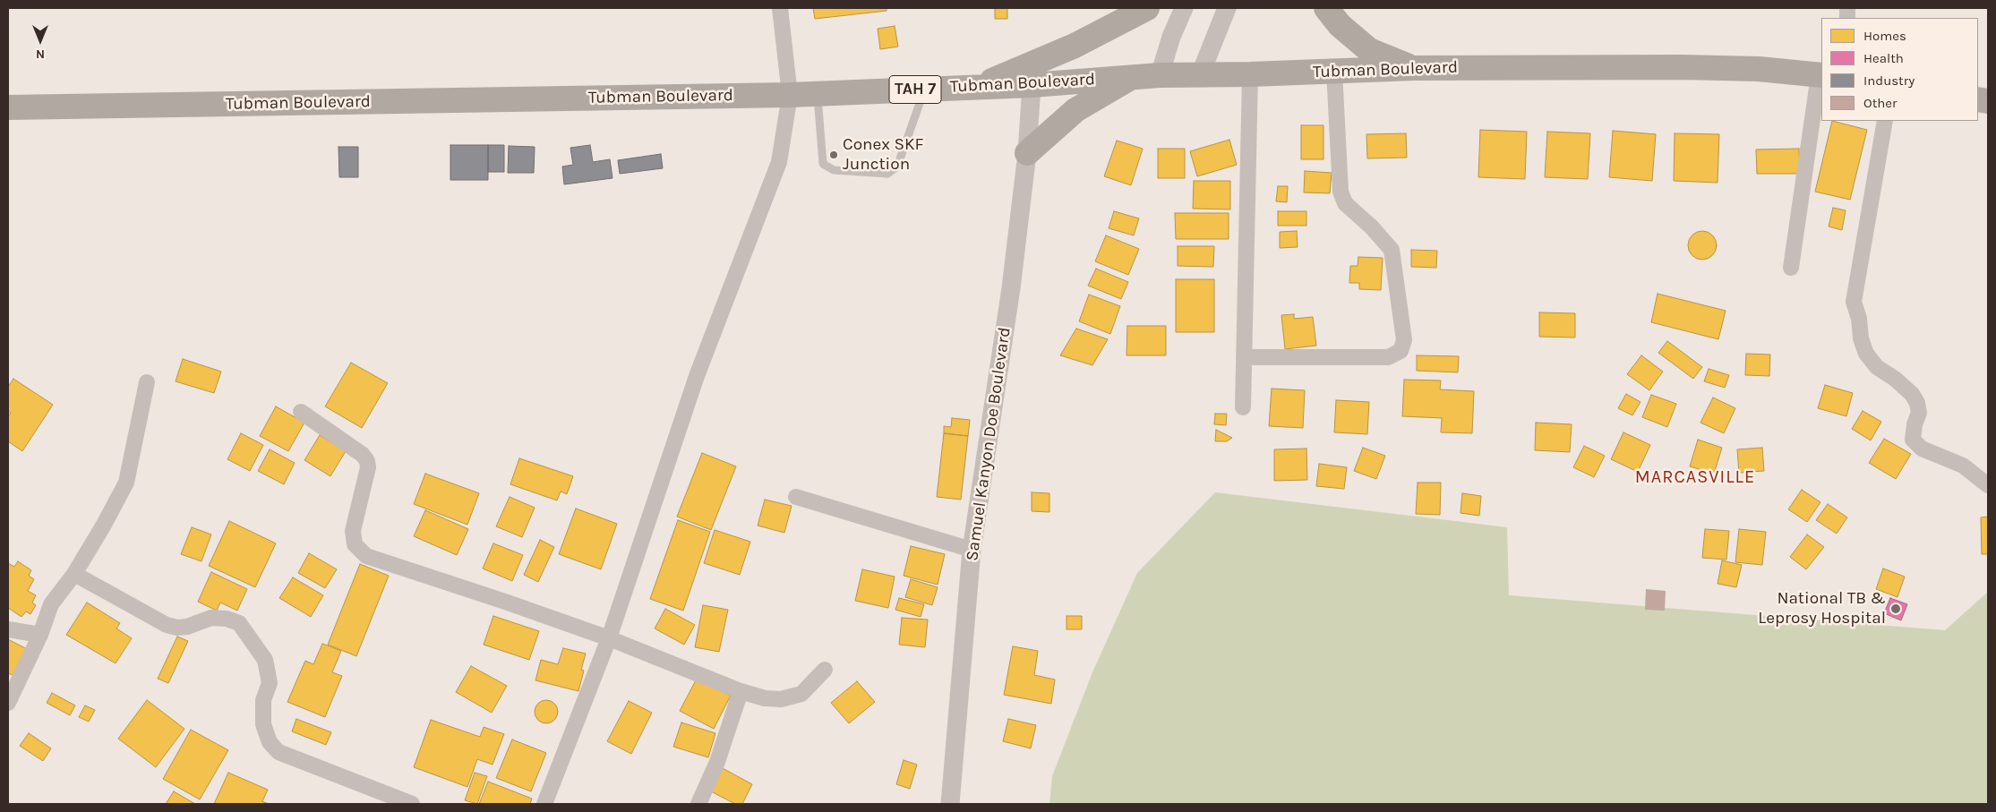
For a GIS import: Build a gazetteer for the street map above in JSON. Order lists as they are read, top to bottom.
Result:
{
  "streets": {
    "highway": ["Tubman Boulevard", "TAH 7"],
    "street": ["Samuel Kanyon Doe Boulevard"]
  },
  "crossings": [
    ["Tubman Boulevard", "Samuel Kanyon Doe Boulevard"]
  ],
  "districts": ["MARCASVILLE"],
  "places": ["Conex SKF Junction", "National TB & Leprosy Hospital"],
  "legend": [
    "Homes",
    "Health",
    "Industry",
    "Other"
  ],
  "north": "bottom"
}
